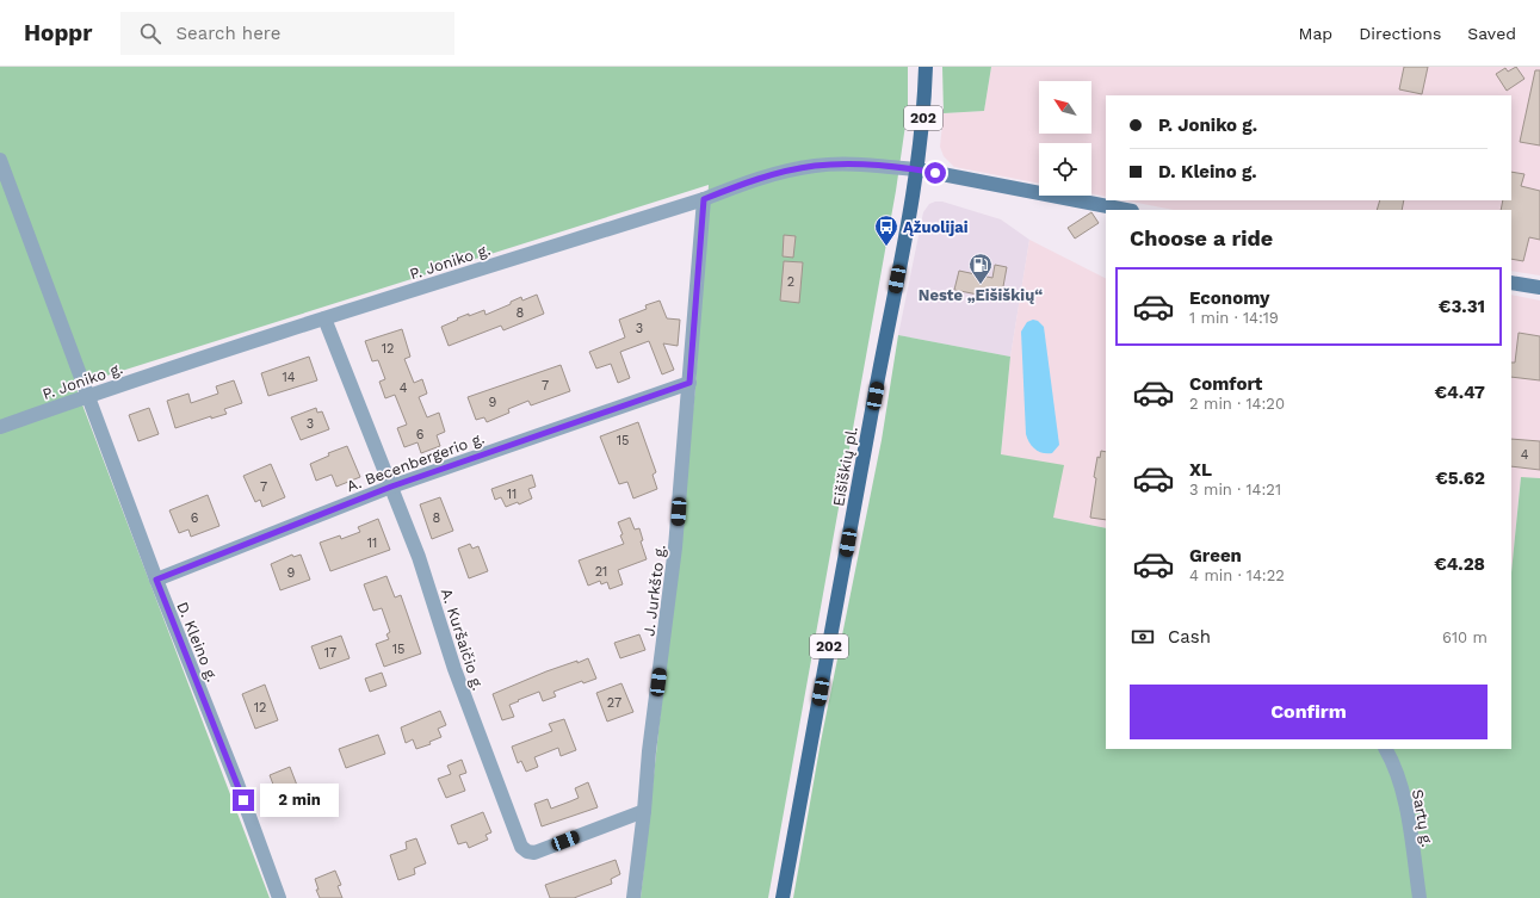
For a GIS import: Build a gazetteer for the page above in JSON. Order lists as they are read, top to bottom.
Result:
{
  "streets": {
    "main road": ["202", "Eišiškių pl."],
    "street": [
      "P. Joniko g.",
      "A. Becenbergerio g.",
      "J. Jurkšto g.",
      "A. Kuršaičio g.",
      "D. Kleino g.",
      "Sartų g."
    ]
  },
  "crossings": [
    ["P. Joniko g.", "Eišiškių pl."],
    ["P. Joniko g.", "J. Jurkšto g."],
    ["P. Joniko g.", "A. Kuršaičio g."],
    ["P. Joniko g.", "D. Kleino g."],
    ["A. Becenbergerio g.", "J. Jurkšto g."],
    ["A. Becenbergerio g.", "A. Kuršaičio g."],
    ["A. Becenbergerio g.", "D. Kleino g."],
    ["J. Jurkšto g.", "A. Kuršaičio g."]
  ],
  "places": {
    "bus stop": ["Ąžuolijai"],
    "fuel station": ["Neste „Eišiškių“"]
  },
  "house_numbers": [
    "2",
    "8",
    "3",
    "12",
    "14",
    "7",
    "4",
    "9",
    "3",
    "6",
    "15",
    "4",
    "7",
    "11",
    "6",
    "8",
    "11",
    "21",
    "9",
    "15",
    "17",
    "27",
    "12"
  ],
  "north": "top left",
  "page": {
    "header": "Hoppr",
    "search": "Search here",
    "nav": ["Map", "Directions", "Saved"],
    "banner": ["P. Joniko g.", "D. Kleino g."],
    "heading": "Choose a ride",
    "list": [
      {
        "name": "Economy",
        "note": "1 min · 14:19",
        "value": "€3.31"
      },
      {
        "name": "Comfort",
        "note": "2 min · 14:20",
        "value": "€4.47"
      },
      {
        "name": "XL",
        "note": "3 min · 14:21",
        "value": "€5.62"
      },
      {
        "name": "Green",
        "note": "4 min · 14:22",
        "value": "€4.28"
      }
    ],
    "pay": ["Cash", "610 m"],
    "buttons": "Confirm",
    "bubble": "2 min"
  }
}
